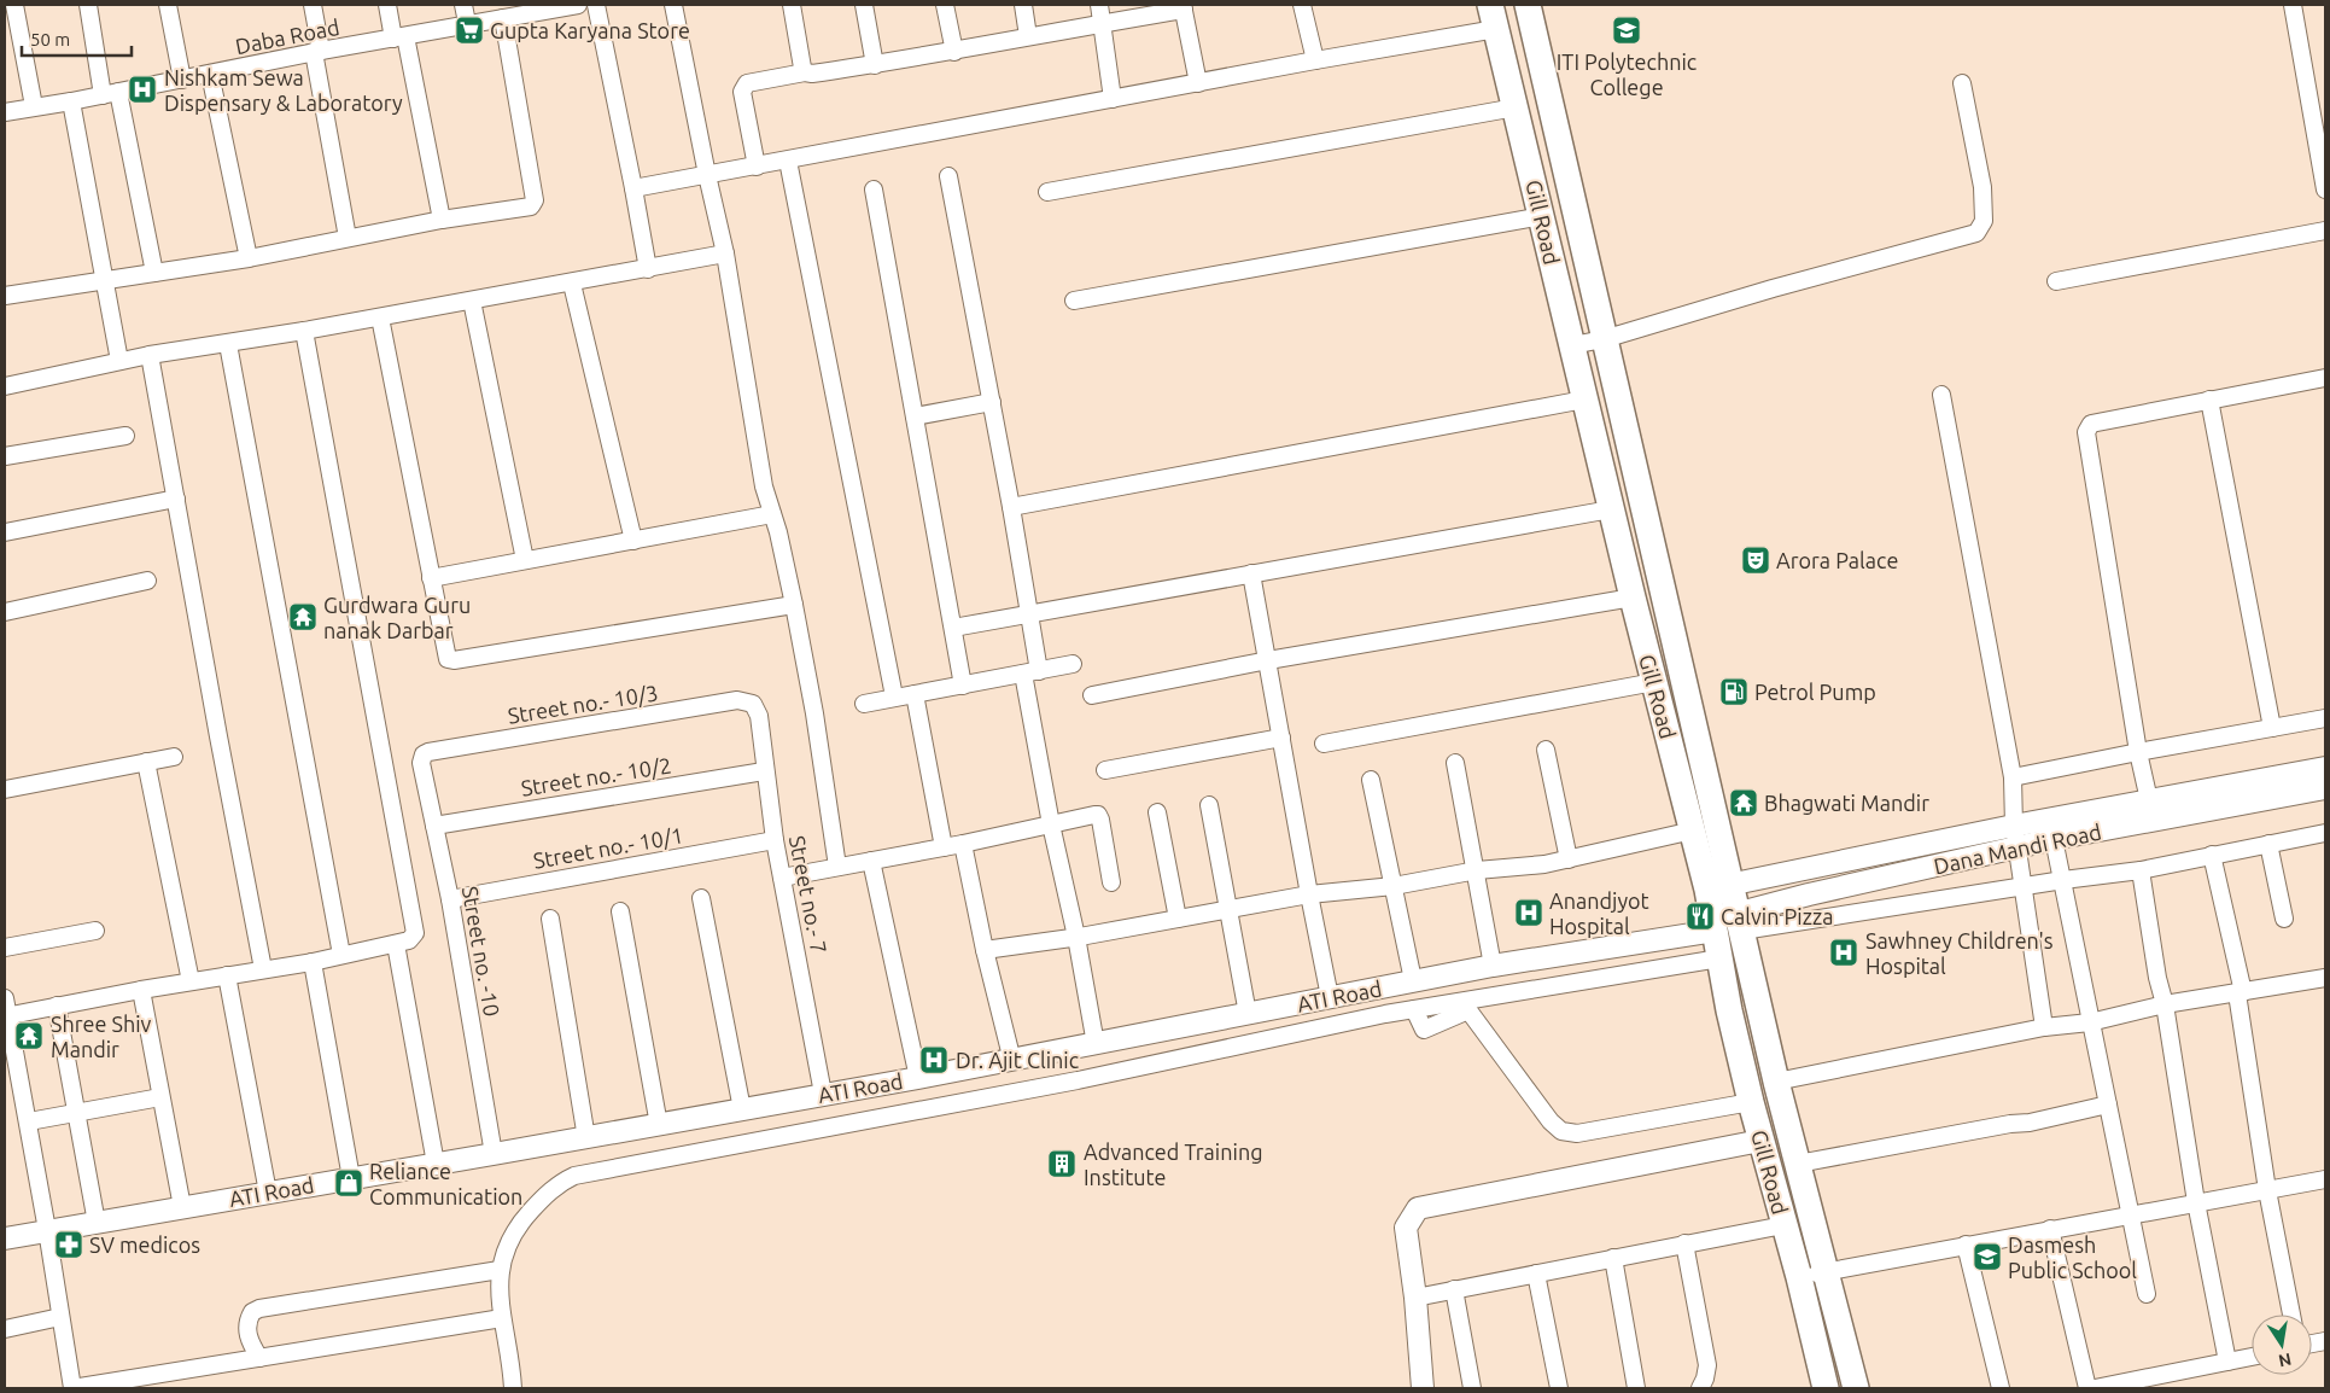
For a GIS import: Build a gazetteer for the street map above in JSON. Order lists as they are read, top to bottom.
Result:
{
  "streets": {
    "main road": ["Gill Road"],
    "street": [
      "Daba Road",
      "Street no.- 10/3",
      "Street no.- 10/2",
      "Street no.- 10/1",
      "Dana Mandi Road",
      "Street no.- 7",
      "Street no. -10",
      "ATI Road"
    ]
  },
  "crossings": [
    ["Gill Road", "Dana Mandi Road"],
    ["Gill Road", "ATI Road"],
    ["Street no.- 10/3", "Street no.- 7"],
    ["Street no.- 10/3", "Street no. -10"],
    ["Street no.- 10/2", "Street no.- 7"],
    ["Street no.- 10/2", "Street no. -10"],
    ["Street no.- 10/1", "Street no.- 7"],
    ["Street no.- 10/1", "Street no. -10"],
    ["Dana Mandi Road", "ATI Road"],
    ["Street no.- 7", "ATI Road"],
    ["Street no. -10", "ATI Road"]
  ],
  "places": {
    "supermarket": ["Gupta Karyana Store"],
    "school or university": ["ITI Polytechnic College", "Dasmesh Public School"],
    "hospital": [
      "Nishkam Sewa Dispensary & Laboratory",
      "Anandjyot Hospital",
      "Sawhney Children's Hospital",
      "Dr. Ajit Clinic"
    ],
    "theatre": ["Arora Palace"],
    "temple": ["Gurdwara Guru nanak Darbar", "Bhagwati Mandir", "Shree Shiv Mandir"],
    "fuel station": ["Petrol Pump"],
    "restaurant": ["Calvin Pizza"],
    "building": ["Advanced Training Institute"],
    "shop": ["Reliance Communication"],
    "pharmacy": ["SV medicos"]
  },
  "scale_bar": "50 m",
  "north": "bottom"
}
